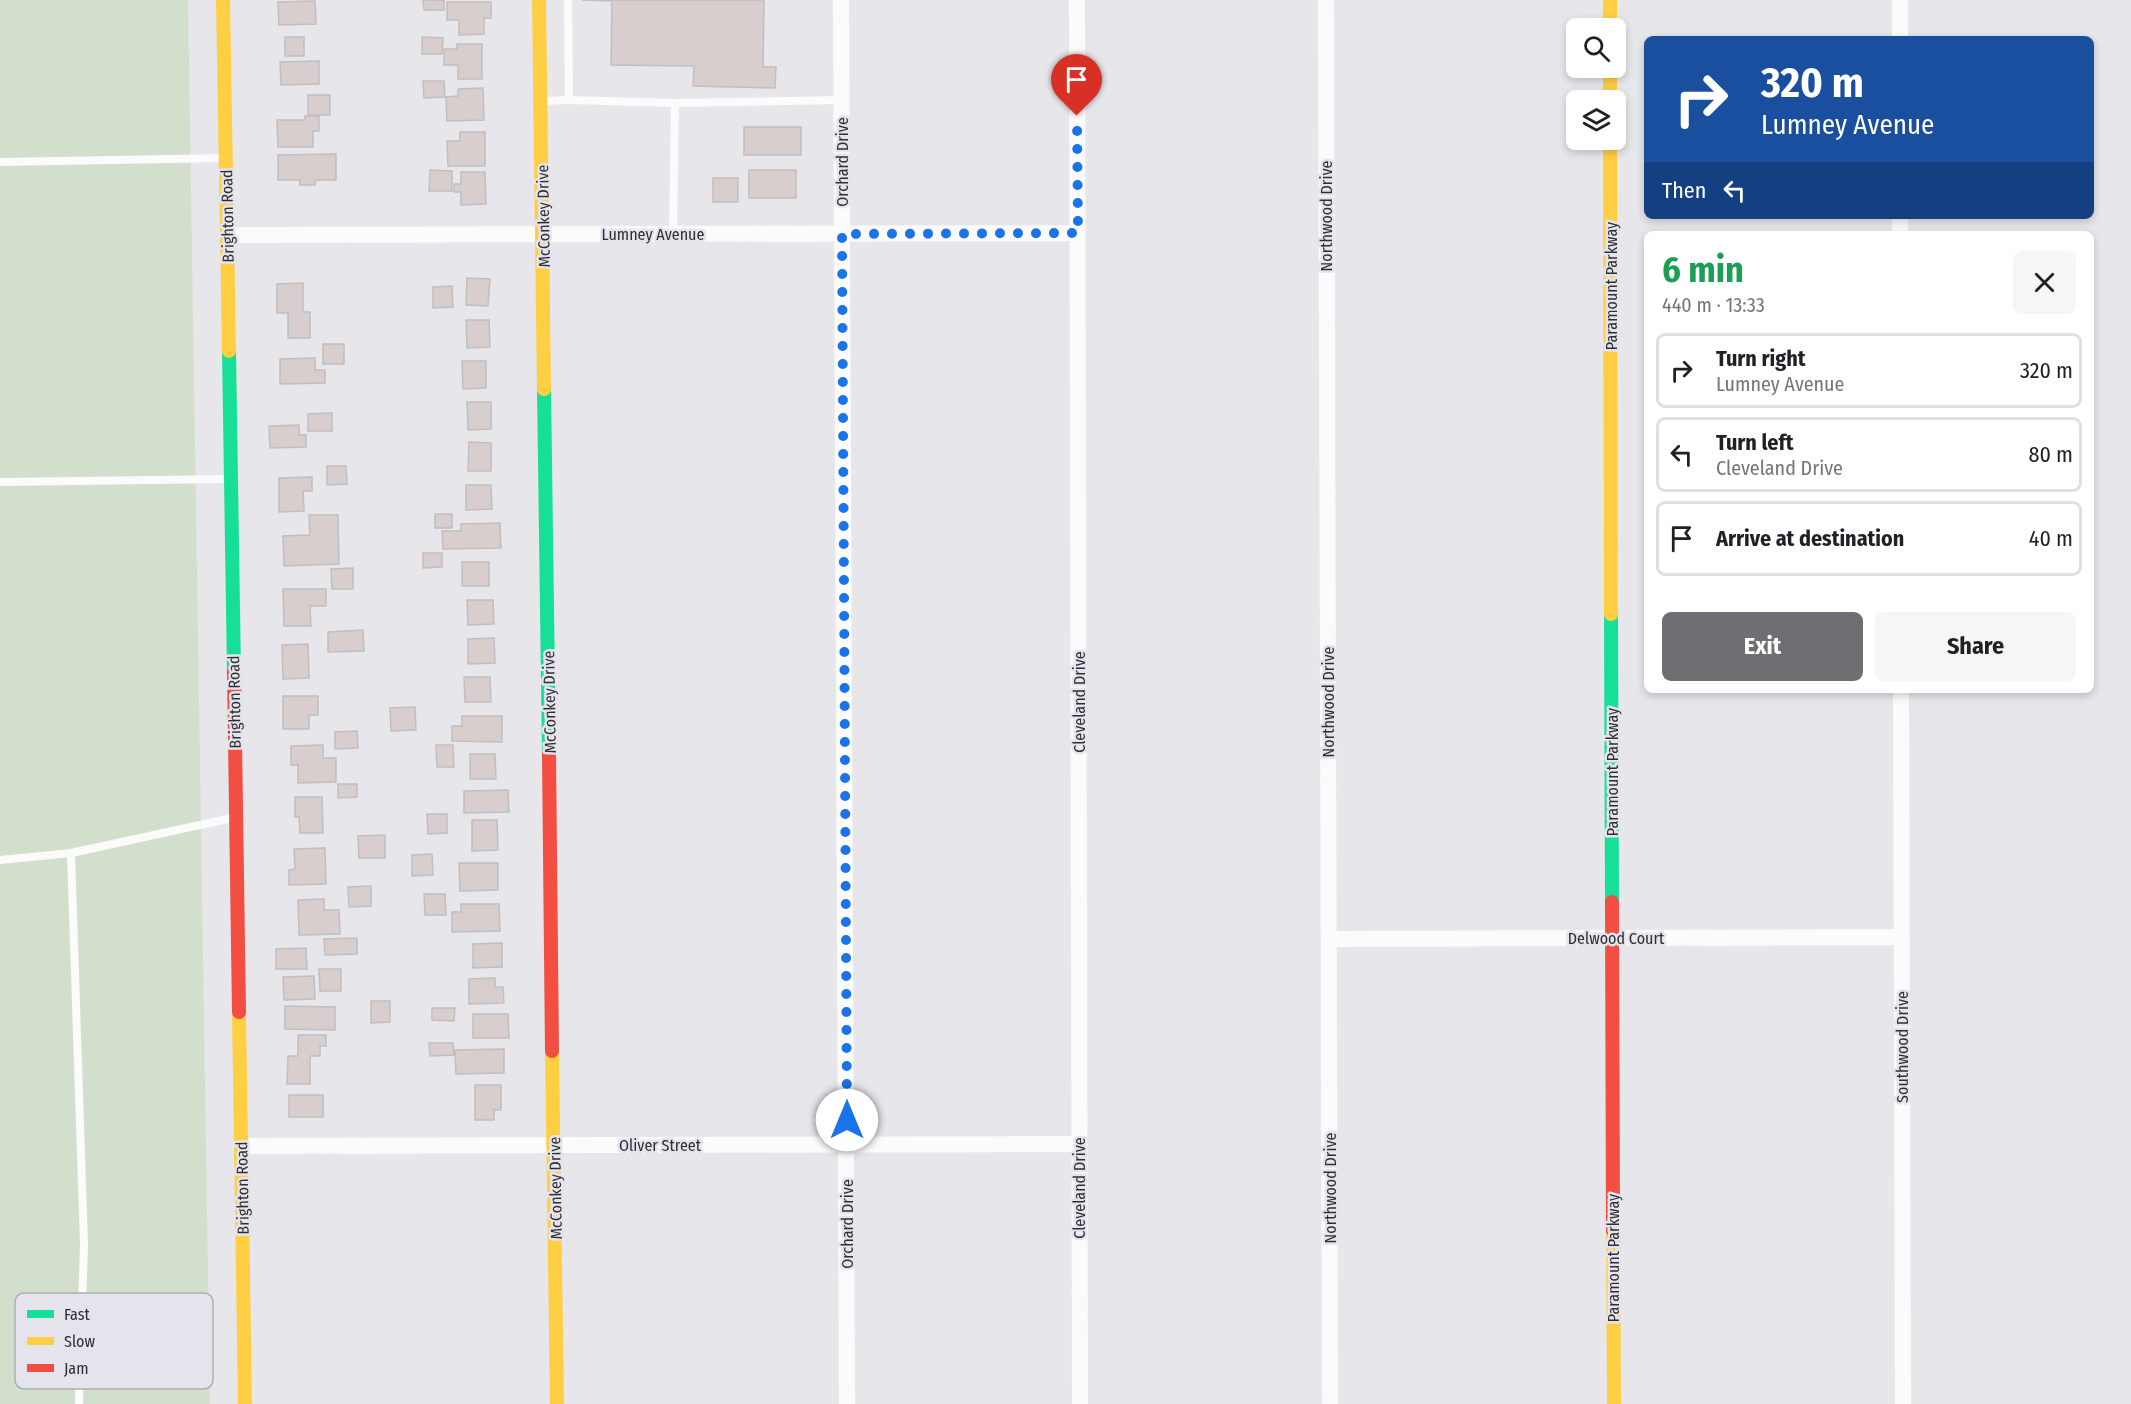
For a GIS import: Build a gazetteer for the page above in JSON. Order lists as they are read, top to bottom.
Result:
{
  "streets": {
    "street": [
      "Orchard Drive",
      "Brighton Road",
      "McConkey Drive",
      "Northwood Drive",
      "Lumney Avenue",
      "Paramount Parkway",
      "Cleveland Drive",
      "Delwood Court",
      "Southwood Drive",
      "Oliver Street"
    ]
  },
  "crossings": [
    ["Orchard Drive", "Lumney Avenue"],
    ["Orchard Drive", "Oliver Street"],
    ["Brighton Road", "Lumney Avenue"],
    ["Brighton Road", "Oliver Street"],
    ["McConkey Drive", "Lumney Avenue"],
    ["McConkey Drive", "Oliver Street"],
    ["Northwood Drive", "Delwood Court"],
    ["Lumney Avenue", "Cleveland Drive"],
    ["Paramount Parkway", "Delwood Court"],
    ["Cleveland Drive", "Oliver Street"],
    ["Delwood Court", "Southwood Drive"]
  ],
  "legend": ["Fast", "Slow", "Jam"],
  "page": {
    "turn": ["320 m", "Lumney Avenue"],
    "then": "Then",
    "heading": ["6 min", "440 m · 13:33"],
    "list": [
      {
        "name": "Turn right",
        "note": "Lumney Avenue",
        "value": "320 m"
      },
      {
        "name": "Turn left",
        "note": "Cleveland Drive",
        "value": "80 m"
      },
      {
        "name": "Arrive at destination",
        "value": "40 m"
      }
    ],
    "buttons": ["Exit", "Share"]
  }
}
